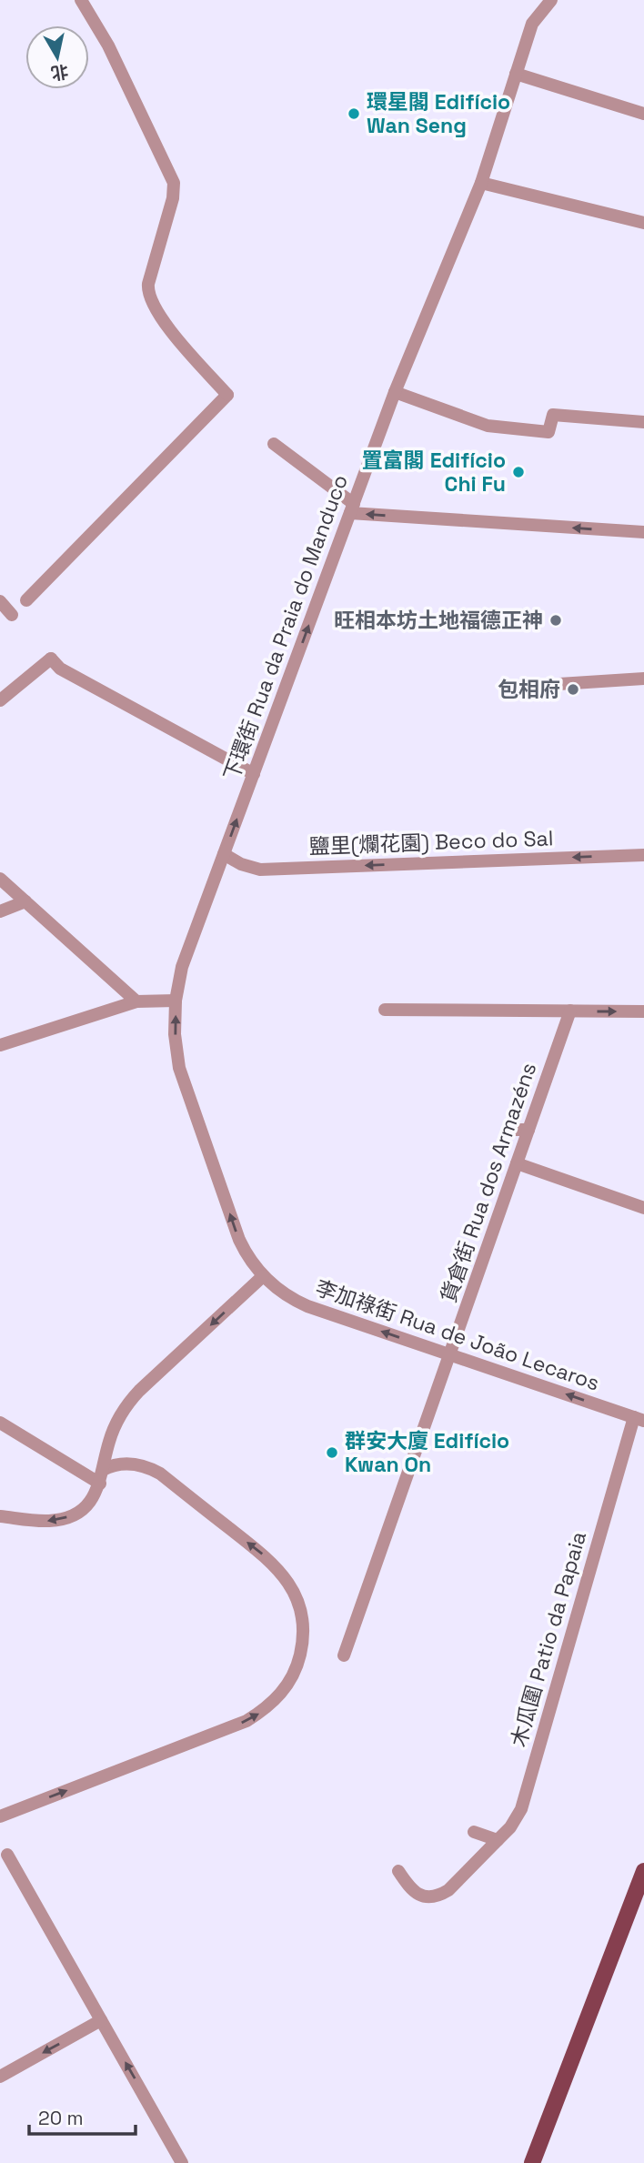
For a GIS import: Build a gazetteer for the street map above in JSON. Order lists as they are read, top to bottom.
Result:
{
  "streets": {
    "street": [
      "下環街 Rua da Praia do Manduco",
      "鹽里(爛花園) Beco do Sal",
      "貨倉街 Rua dos Armazéns",
      "李加祿街 Rua de João Lecaros",
      "木瓜圍 Patio da Papaia"
    ]
  },
  "crossings": [
    ["下環街 Rua da Praia do Manduco", "鹽里(爛花園) Beco do Sal"],
    ["下環街 Rua da Praia do Manduco", "李加祿街 Rua de João Lecaros"],
    ["貨倉街 Rua dos Armazéns", "李加祿街 Rua de João Lecaros"],
    ["李加祿街 Rua de João Lecaros", "木瓜圍 Patio da Papaia"]
  ],
  "one_way": ["下環街 Rua da Praia do Manduco", "鹽里(爛花園) Beco do Sal", "李加祿街 Rua de João Lecaros"],
  "places": [
    "環星閣 Edifício Wan Seng",
    "置富閣 Edifício Chi Fu",
    "旺相本坊土地福德正神",
    "包相府",
    "群安大廈 Edifício Kwan On"
  ],
  "scale_bar": "20 m",
  "north": "bottom"
}
